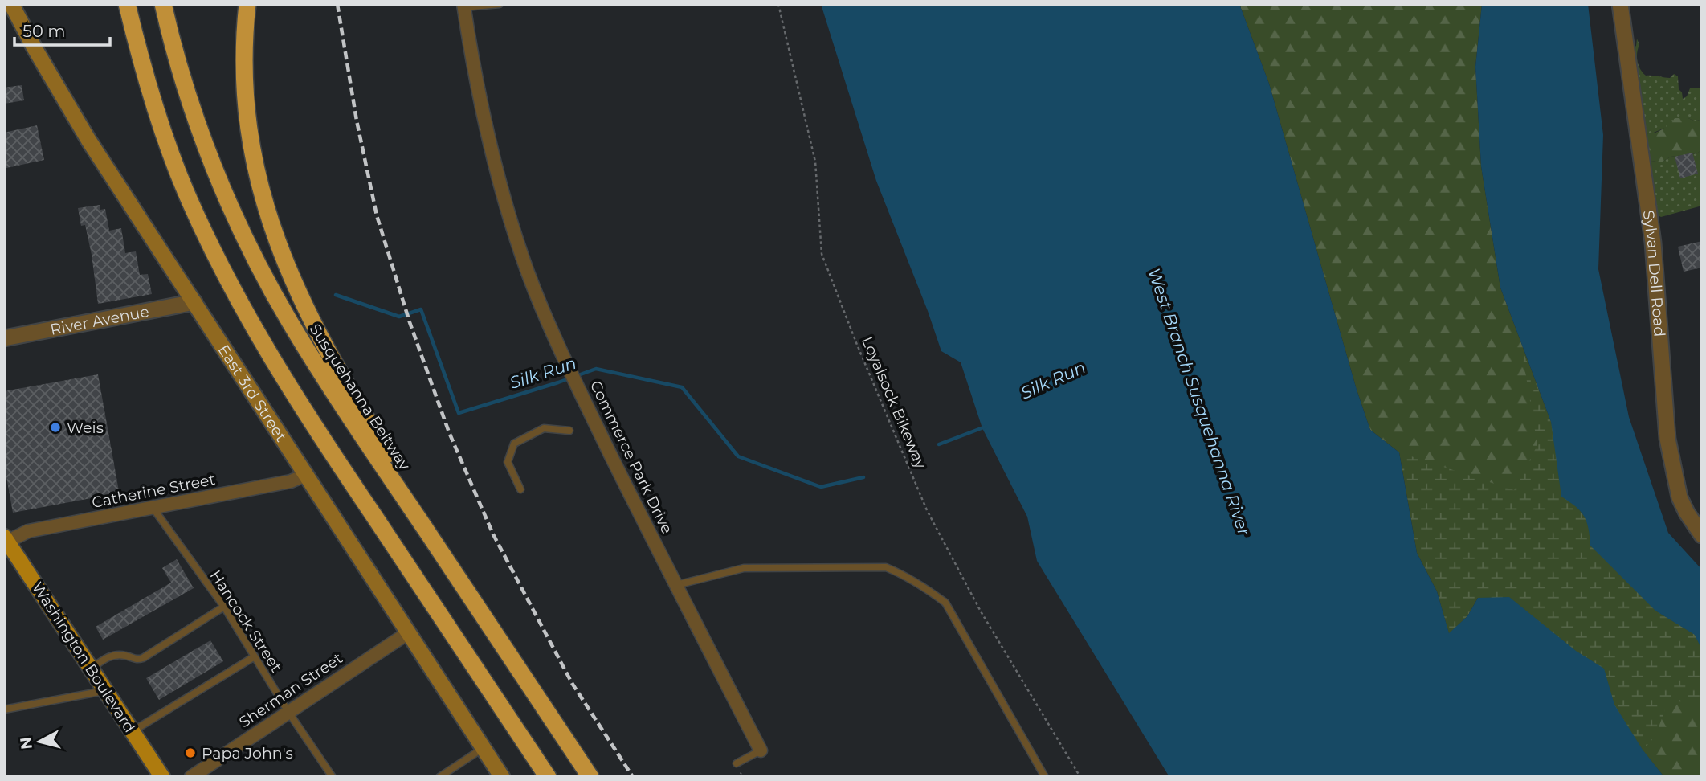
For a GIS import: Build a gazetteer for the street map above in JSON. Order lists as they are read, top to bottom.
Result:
{
  "streets": {
    "highway": ["Susquehanna Beltway"],
    "main road": ["East 3rd Street", "Washington Boulevard"],
    "street": [
      "Sylvan Dell Road",
      "River Avenue",
      "Commerce Park Drive",
      "Catherine Street",
      "Sherman Street"
    ],
    "lane": ["Hancock Street"],
    "path": ["Loyalsock Bikeway"]
  },
  "crossings": [
    ["River Avenue", "East 3rd Street"],
    ["East 3rd Street", "Catherine Street"],
    ["East 3rd Street", "Sherman Street"],
    ["Catherine Street", "Hancock Street"],
    ["Catherine Street", "Washington Boulevard"],
    ["Hancock Street", "Sherman Street"]
  ],
  "water": ["Silk Run", "West Branch Susquehanna River"],
  "places": ["Weis", "Papa John's"],
  "scale_bar": "50 m",
  "north": "left"
}
